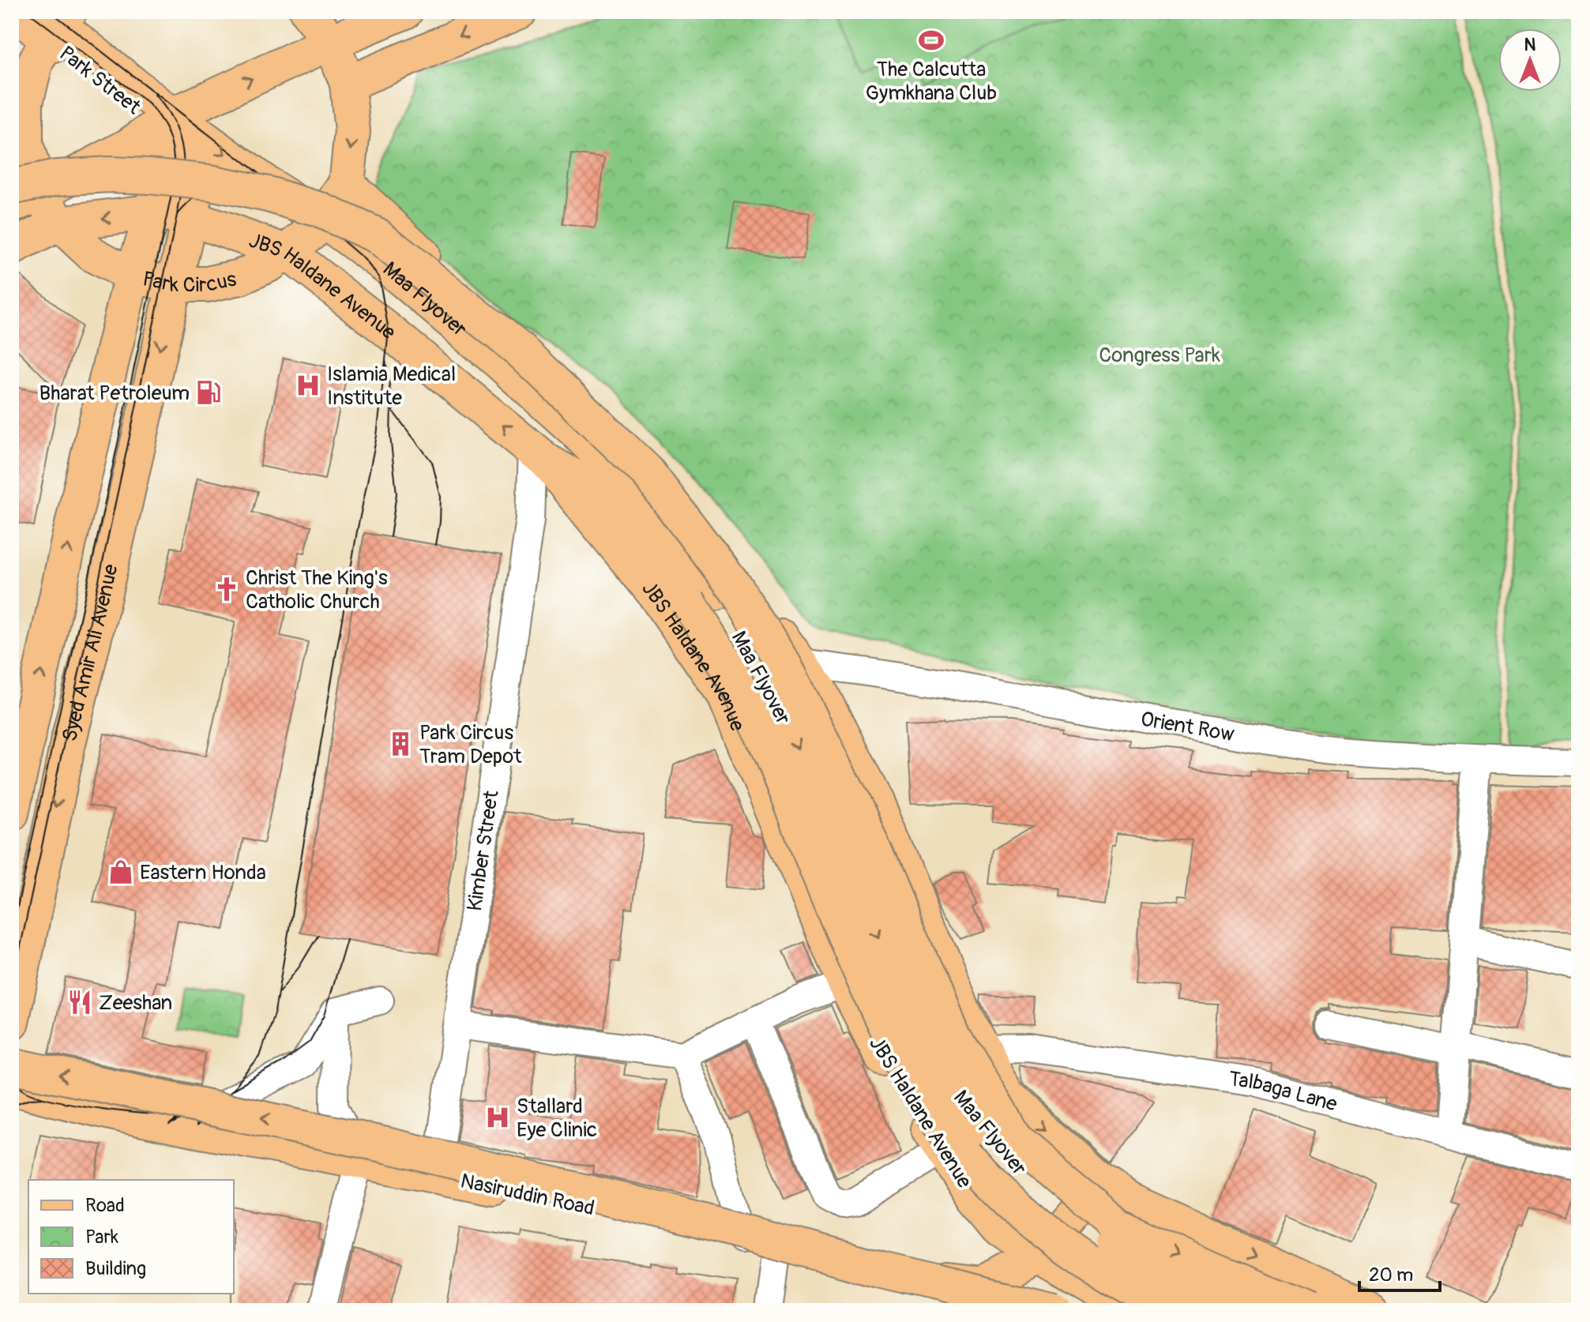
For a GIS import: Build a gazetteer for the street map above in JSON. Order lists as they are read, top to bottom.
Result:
{
  "streets": {
    "main road": [
      "Park Street",
      "Park Circus",
      "JBS Haldane Avenue",
      "Maa Flyover",
      "Syed Amir Ali Avenue",
      "Nasiruddin Road"
    ],
    "street": ["Orient Row", "Kimber Street", "Talbaga Lane"]
  },
  "crossings": [
    ["Park Street", "Park Circus"],
    ["Park Street", "Maa Flyover"],
    ["Park Street", "Syed Amir Ali Avenue"],
    ["Park Circus", "JBS Haldane Avenue"],
    ["Park Circus", "Maa Flyover"],
    ["Park Circus", "Syed Amir Ali Avenue"],
    ["JBS Haldane Avenue", "Maa Flyover"],
    ["JBS Haldane Avenue", "Syed Amir Ali Avenue"],
    ["JBS Haldane Avenue", "Kimber Street"],
    ["JBS Haldane Avenue", "Nasiruddin Road"],
    ["Maa Flyover", "Syed Amir Ali Avenue"],
    ["Maa Flyover", "Orient Row"],
    ["Maa Flyover", "Kimber Street"],
    ["Maa Flyover", "Talbaga Lane"],
    ["Kimber Street", "Nasiruddin Road"]
  ],
  "parks": ["Congress Park"],
  "places": {
    "sports": ["The Calcutta Gymkhana Club"],
    "hospital": ["Islamia Medical Institute", "Stallard Eye Clinic"],
    "fuel station": ["Bharat Petroleum"],
    "church": ["Christ The King's Catholic Church"],
    "building": ["Park Circus Tram Depot"],
    "shop": ["Eastern Honda"],
    "restaurant": ["Zeeshan"]
  },
  "legend": ["Road", "Park", "Building"],
  "scale_bar": "20 m",
  "north": "top"
}
